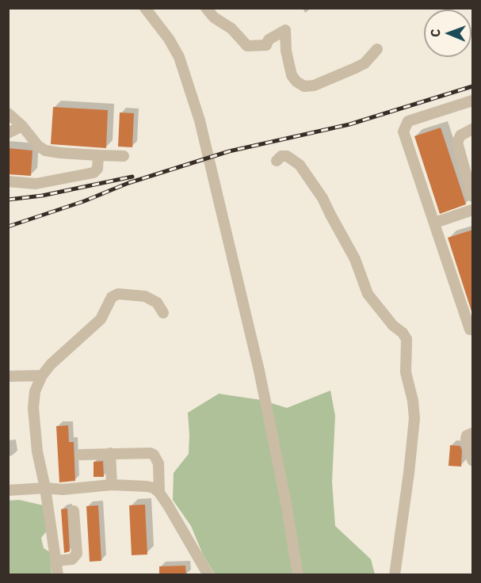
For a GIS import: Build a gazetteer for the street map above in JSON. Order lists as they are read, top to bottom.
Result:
{
  "north": "left"
}
